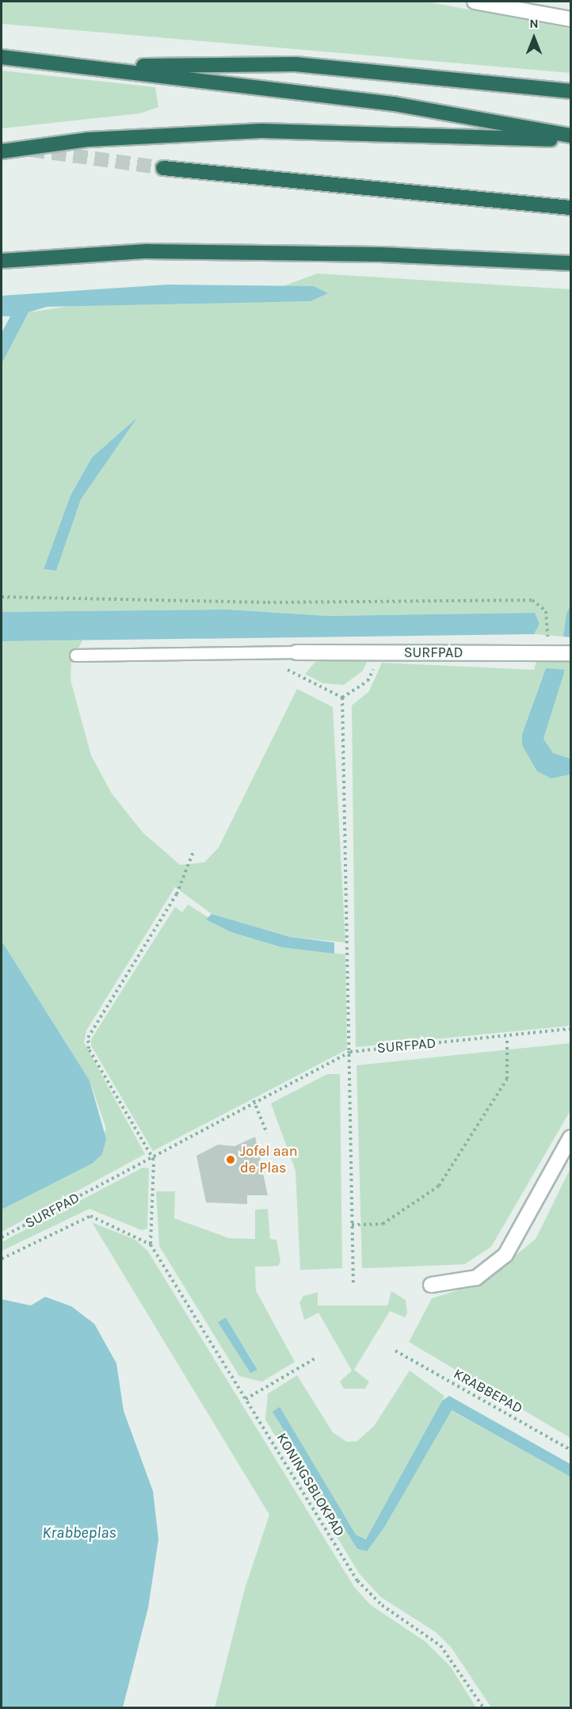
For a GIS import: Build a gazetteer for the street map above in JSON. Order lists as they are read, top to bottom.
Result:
{
  "streets": {
    "street": ["SURFPAD"],
    "path": ["KRABBEPAD", "KONINGSBLOKPAD"]
  },
  "water": ["Krabbeplas"],
  "places": ["Jofel aan de Plas"],
  "north": "top"
}
